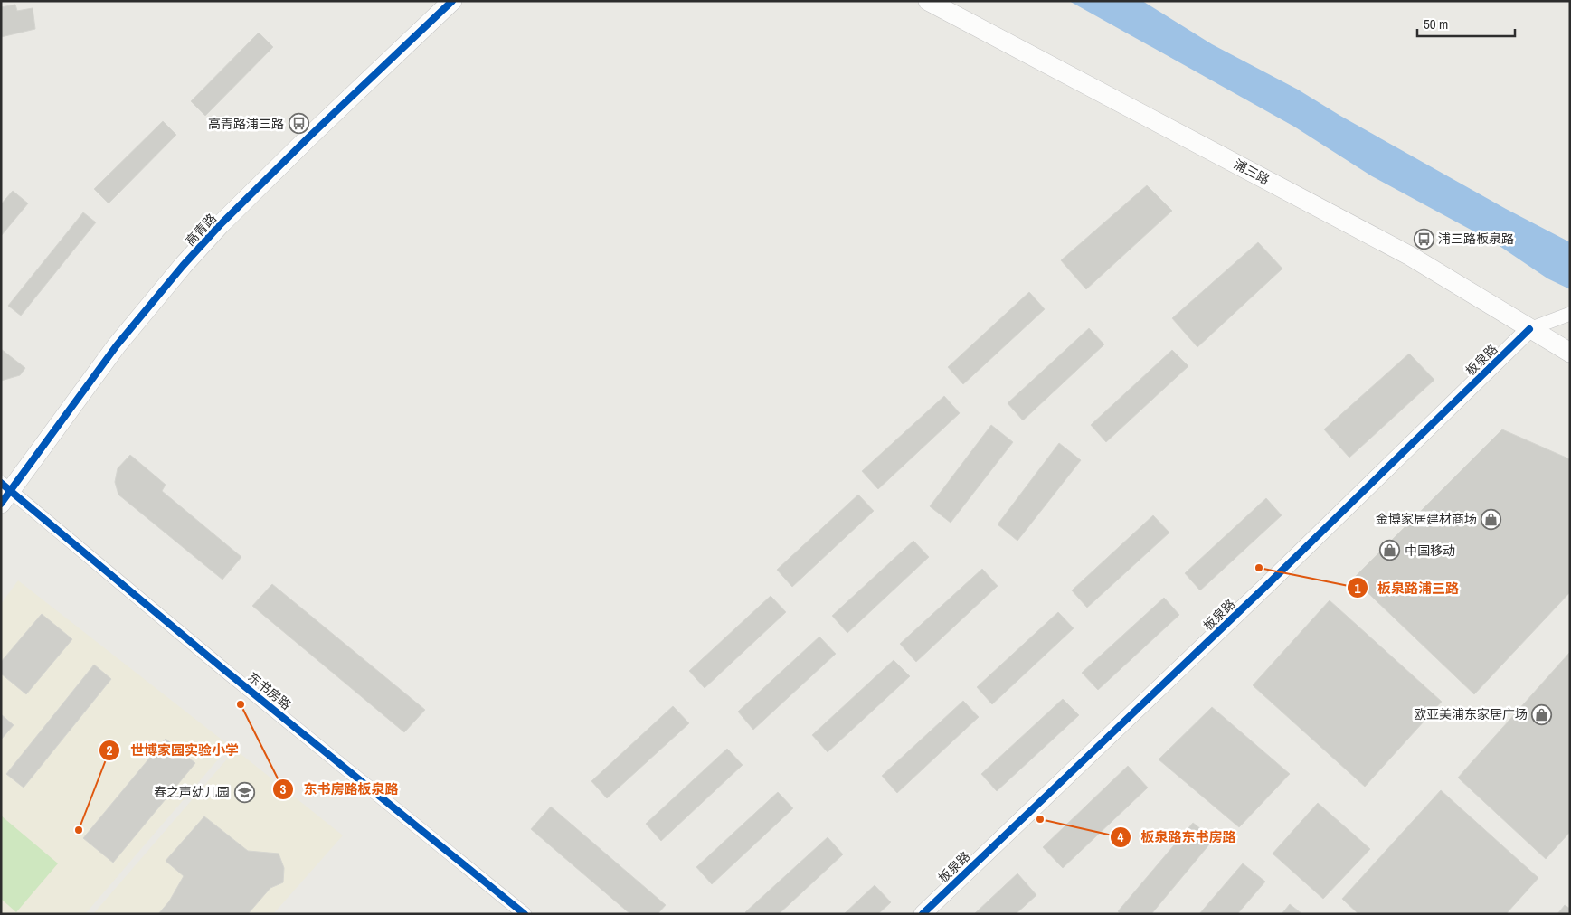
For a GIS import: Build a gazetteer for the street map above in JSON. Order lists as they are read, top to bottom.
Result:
{
  "streets": {
    "main road": ["浦三路", "高青路"],
    "street": ["板泉路", "东书房路"]
  },
  "crossings": [
    ["浦三路", "板泉路"],
    ["高青路", "东书房路"]
  ],
  "places": {
    "bus stop": ["高青路浦三路", "浦三路板泉路"],
    "shop": ["金博家居建材商场", "中国移动", "欧亚美浦东家居广场"],
    "other": [
      "板泉路浦三路",
      "东书房路板泉路",
      "板泉路东书房路",
      "世博家园实验小学"
    ],
    "school or university": ["春之声幼儿园"]
  },
  "scale_bar": "50 m"
}
